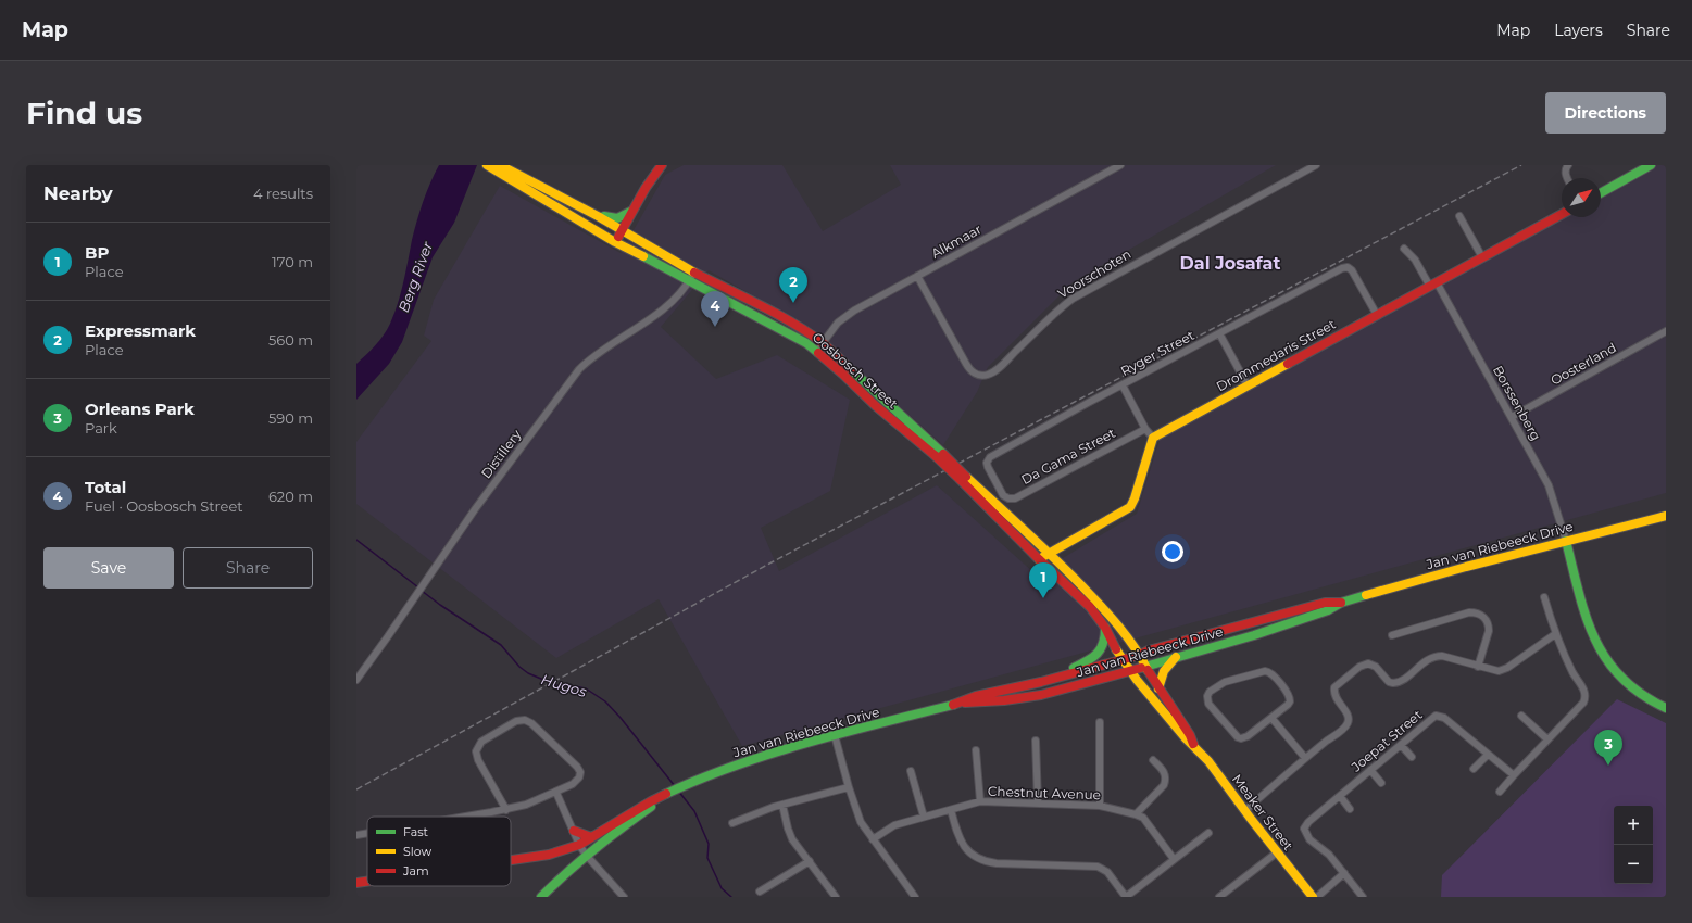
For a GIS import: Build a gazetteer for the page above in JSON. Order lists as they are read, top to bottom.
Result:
{
  "streets": {
    "main road": [
      "Drommedaris Street",
      "Oosbosch Street",
      "Jan van Riebeeck Drive",
      "Meaker Street"
    ],
    "street": [
      "Alkmaar",
      "Voorschoten",
      "Ryger Street",
      "Oosterland",
      "Borssenberg",
      "Distillery",
      "Da Gama Street",
      "Joepat Street",
      "Chestnut Avenue"
    ]
  },
  "crossings": [
    ["Alkmaar", "Voorschoten"],
    ["Alkmaar", "Oosbosch Street"],
    ["Ryger Street", "Drommedaris Street"],
    ["Ryger Street", "Da Gama Street"],
    ["Drommedaris Street", "Borssenberg"],
    ["Oosterland", "Borssenberg"],
    ["Oosbosch Street", "Distillery"],
    ["Oosbosch Street", "Jan van Riebeeck Drive"],
    ["Oosbosch Street", "Meaker Street"],
    ["Borssenberg", "Jan van Riebeeck Drive"],
    ["Jan van Riebeeck Drive", "Meaker Street"]
  ],
  "districts": ["Dal Josafat"],
  "water": ["Berg River", "Hugos"],
  "legend": ["Fast", "Slow", "Jam"],
  "north": "top right",
  "page": {
    "header": "Map",
    "nav": ["Map", "Layers", "Share"],
    "buttons": [
      "Directions",
      ["Save", "Share"]
    ],
    "title": "Find us",
    "heading": ["Nearby", "4 results"],
    "list": [
      {
        "mark": "1",
        "name": "BP",
        "note": "Place",
        "value": "170 m"
      },
      {
        "mark": "2",
        "name": "Expressmark",
        "note": "Place",
        "value": "560 m"
      },
      {
        "mark": "3",
        "name": "Orleans Park",
        "note": "Park",
        "value": "590 m"
      },
      {
        "mark": "4",
        "name": "Total",
        "note": "Fuel · Oosbosch Street",
        "value": "620 m"
      }
    ],
    "pins": [
      "2",
      "4",
      "1",
      "3"
    ],
    "map_buttons": ["+", "−"]
  }
}
